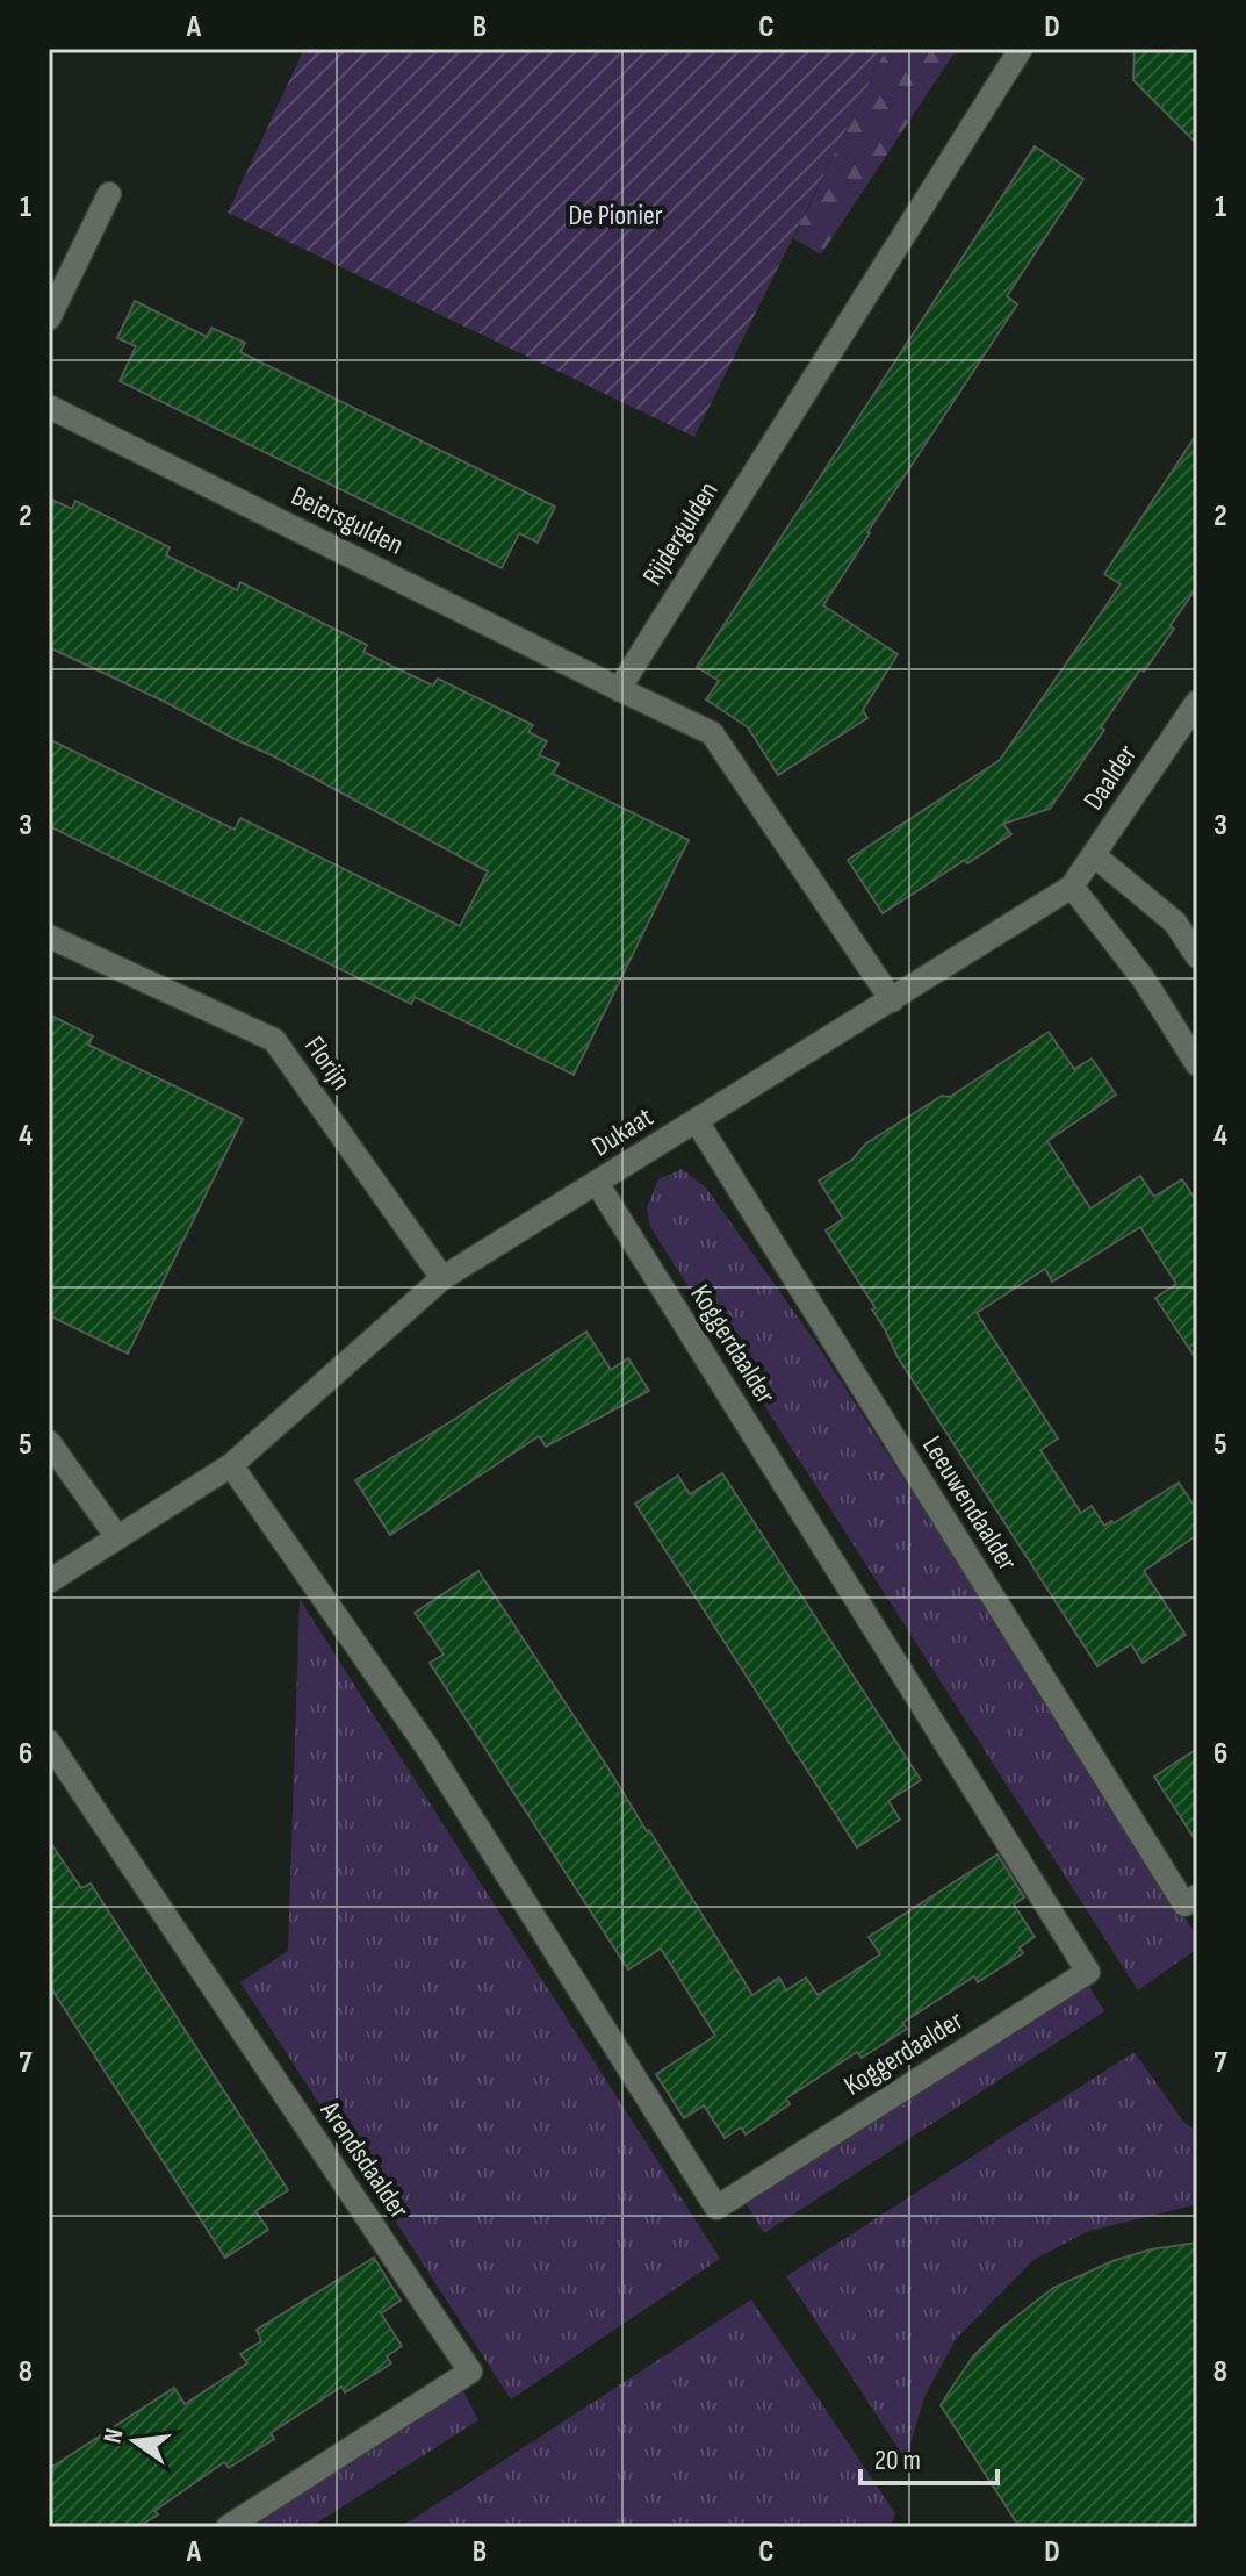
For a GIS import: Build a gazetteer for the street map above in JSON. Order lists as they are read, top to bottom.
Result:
{
  "streets": {
    "street": [
      "Beiersgulden",
      "Rijdergulden",
      "Daalder",
      "Florijn",
      "Dukaat",
      "Koggerdaalder",
      "Leeuwendaalder",
      "Arendsdaalder"
    ]
  },
  "crossings": [
    ["Beiersgulden", "Rijdergulden"],
    ["Daalder", "Dukaat"],
    ["Florijn", "Dukaat"],
    ["Dukaat", "Koggerdaalder"],
    ["Dukaat", "Leeuwendaalder"]
  ],
  "parks": ["De Pionier"],
  "scale_bar": "20 m",
  "north": "left",
  "grid": {
    "columns": [
      "A",
      "B",
      "C",
      "D"
    ],
    "rows": [
      "1",
      "2",
      "3",
      "4",
      "5",
      "6",
      "7",
      "8"
    ]
  }
}
